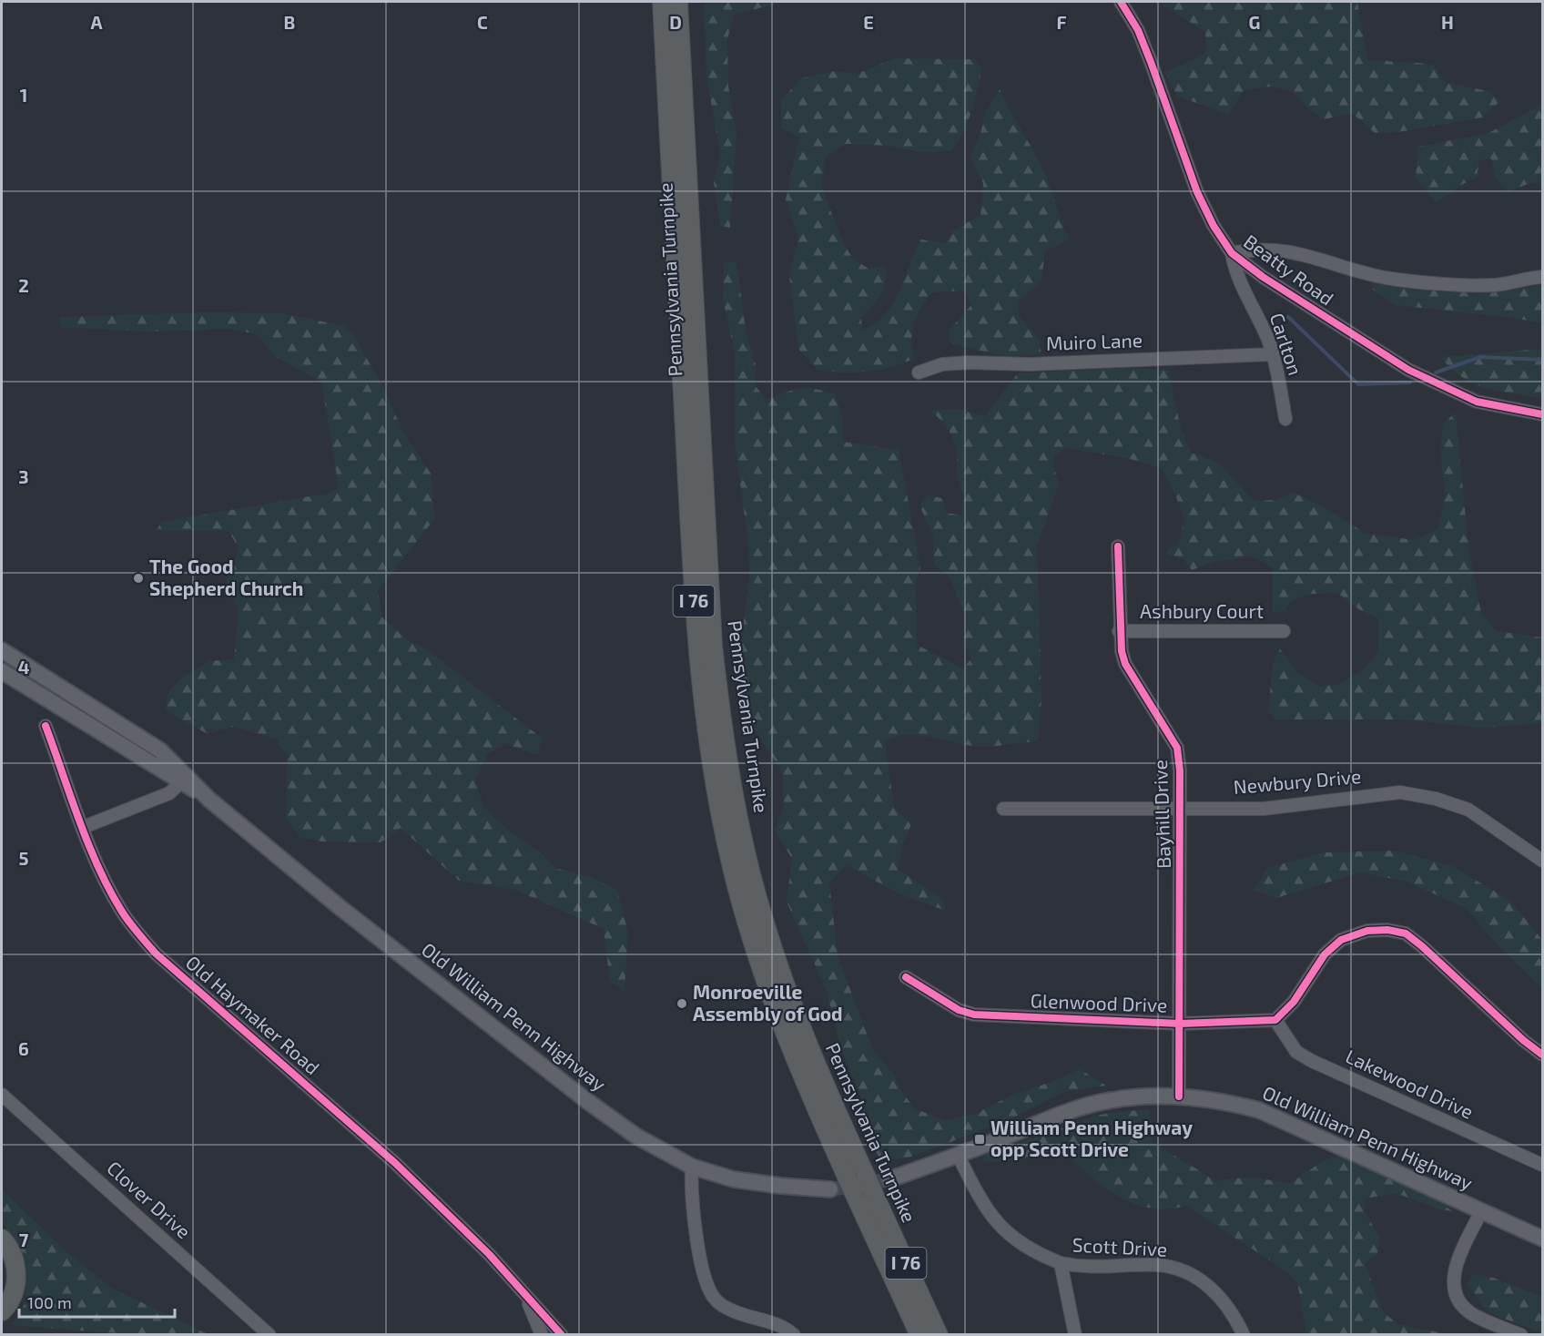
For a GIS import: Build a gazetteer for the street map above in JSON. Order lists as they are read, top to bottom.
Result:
{
  "streets": {
    "highway": ["Pennsylvania Turnpike", "I 76"],
    "main road": ["Old William Penn Highway"],
    "street": [
      "Beatty Road",
      "Muiro Lane",
      "Carlton",
      "Ashbury Court",
      "Newbury Drive",
      "Bayhill Drive",
      "Glenwood Drive",
      "Old Haymaker Road",
      "Lakewood Drive",
      "Clover Drive",
      "Scott Drive"
    ]
  },
  "crossings": [
    ["Beatty Road", "Carlton"],
    ["Muiro Lane", "Carlton"],
    ["Ashbury Court", "Bayhill Drive"],
    ["Newbury Drive", "Bayhill Drive"],
    ["Bayhill Drive", "Glenwood Drive"],
    ["Bayhill Drive", "Old William Penn Highway"],
    ["Glenwood Drive", "Lakewood Drive"],
    ["Old William Penn Highway", "Scott Drive"]
  ],
  "places": {
    "other": ["The Good Shepherd Church", "Monroeville Assembly of God"],
    "transit": ["William Penn Highway opp Scott Drive"]
  },
  "scale_bar": "100 m",
  "grid": {
    "columns": [
      "A",
      "B",
      "C",
      "D",
      "E",
      "F",
      "G",
      "H"
    ],
    "rows": [
      "1",
      "2",
      "3",
      "4",
      "5",
      "6",
      "7"
    ]
  }
}
